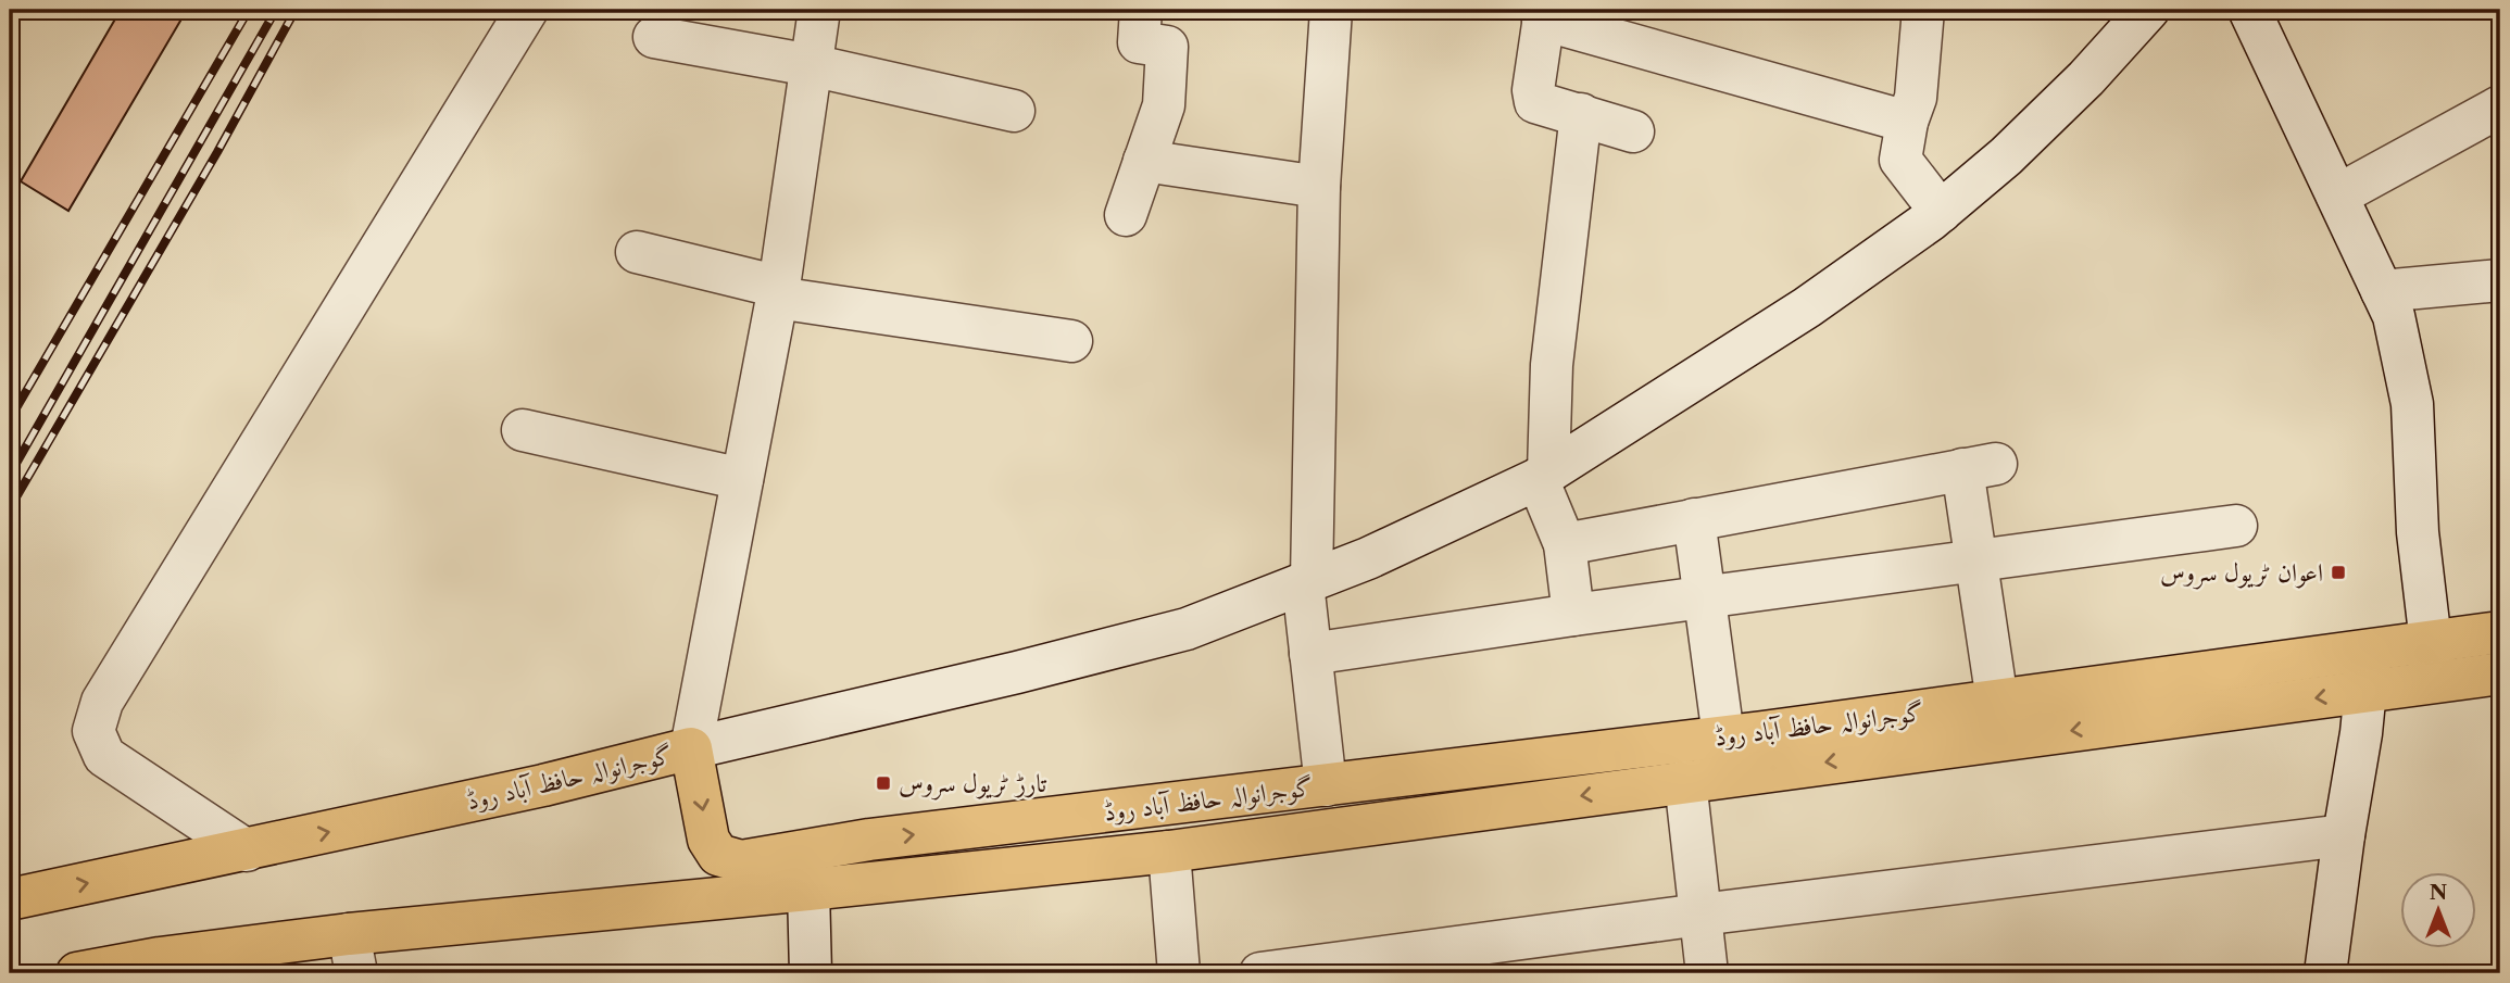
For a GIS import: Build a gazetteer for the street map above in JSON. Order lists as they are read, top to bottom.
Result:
{
  "streets": {
    "main road": ["گوجرانوالہ حافظ آباد روڈ"]
  },
  "places": {
    "transit": ["اعوان ٹریول سروس", "تارڑ ٹریول سروس"]
  },
  "north": "top"
}
